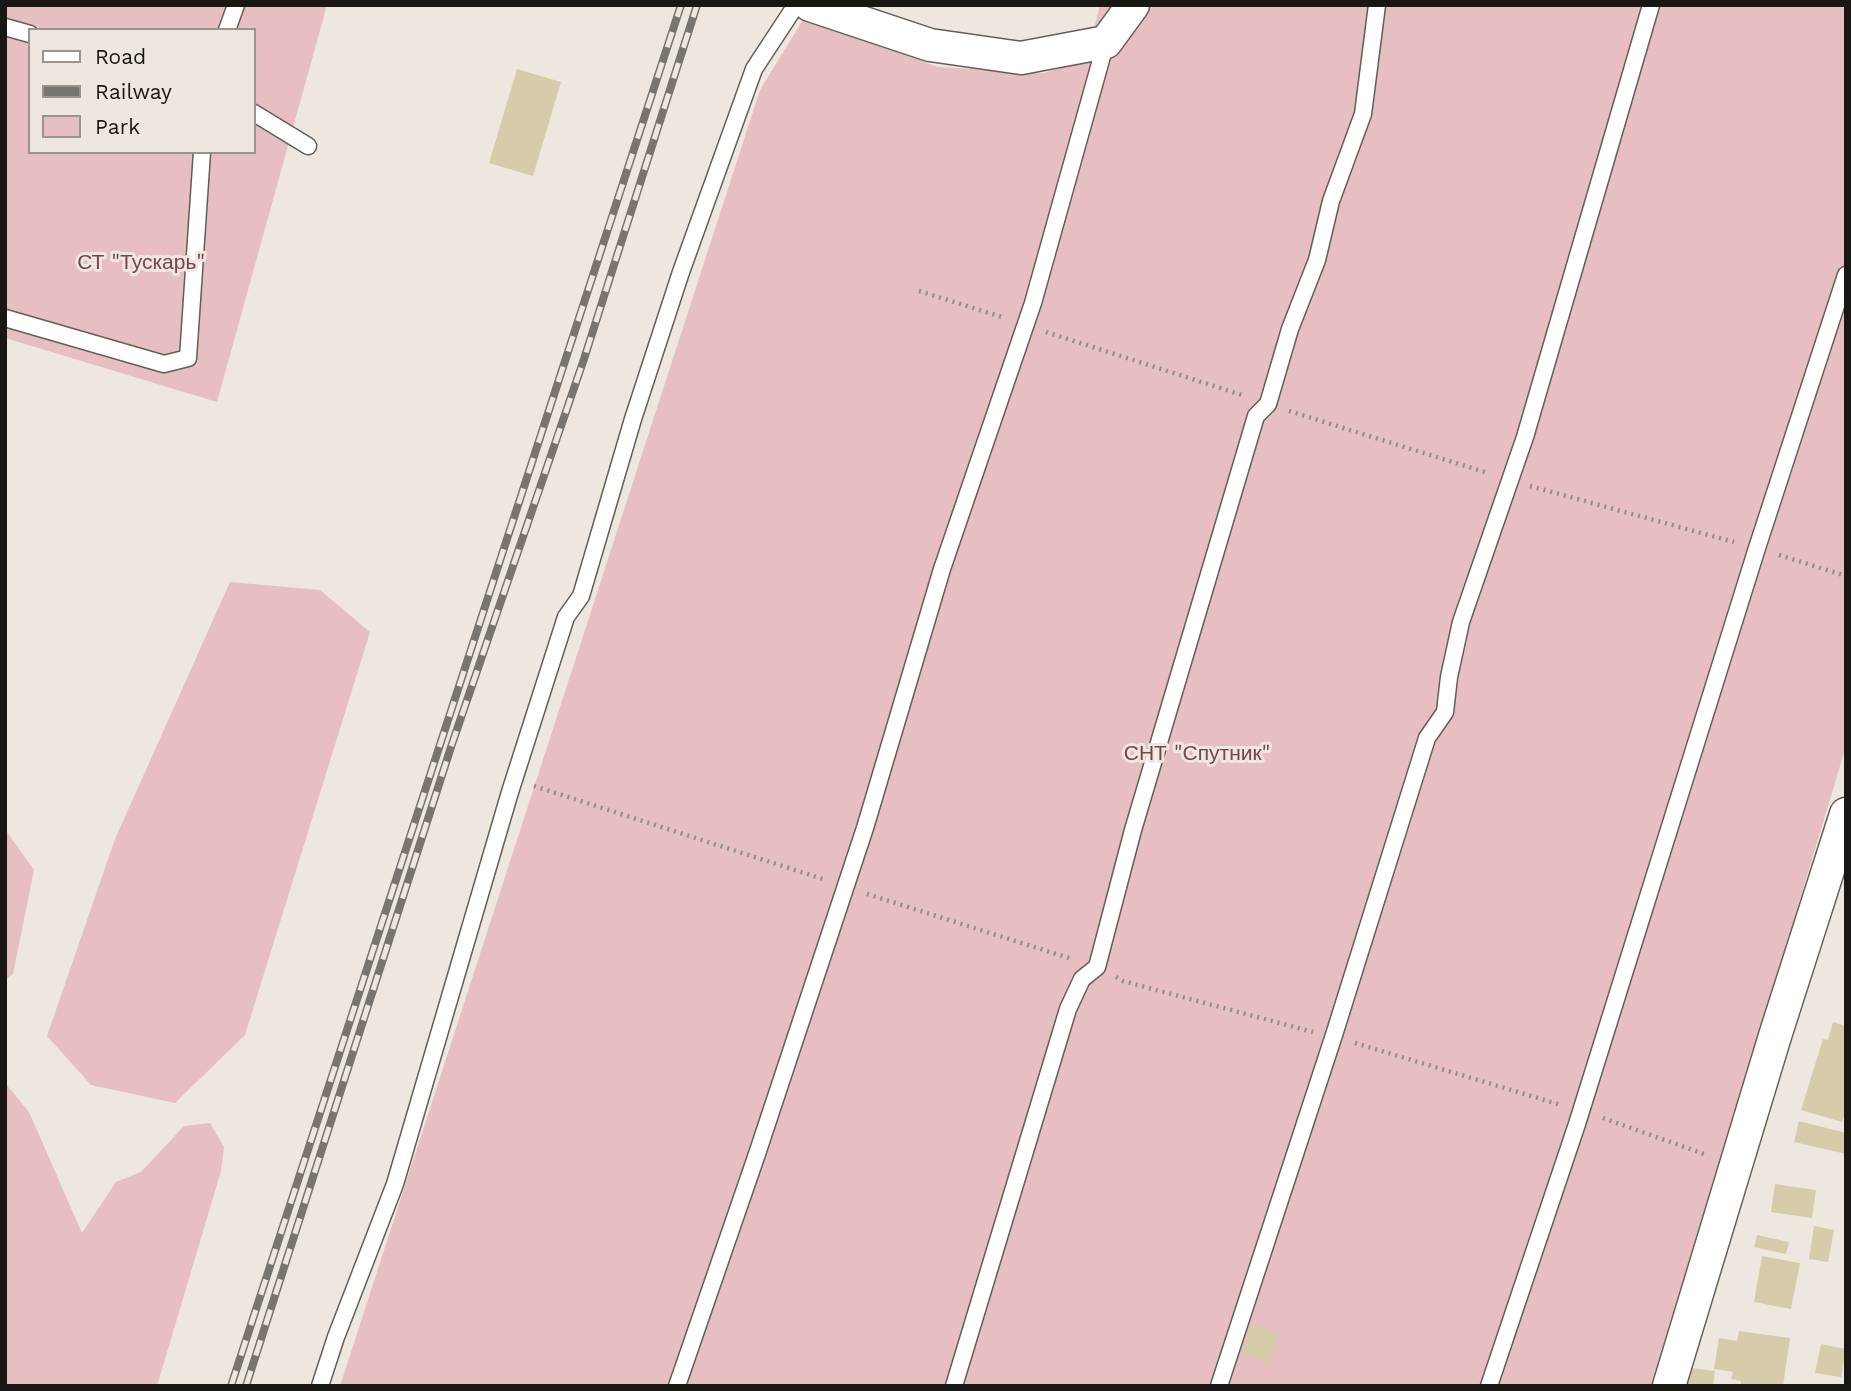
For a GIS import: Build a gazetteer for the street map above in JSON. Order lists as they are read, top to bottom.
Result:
{
  "parks": ["СТ \"Тускарь\"", "СНТ \"Спутник\""],
  "legend": ["Road", "Railway", "Park"]
}
